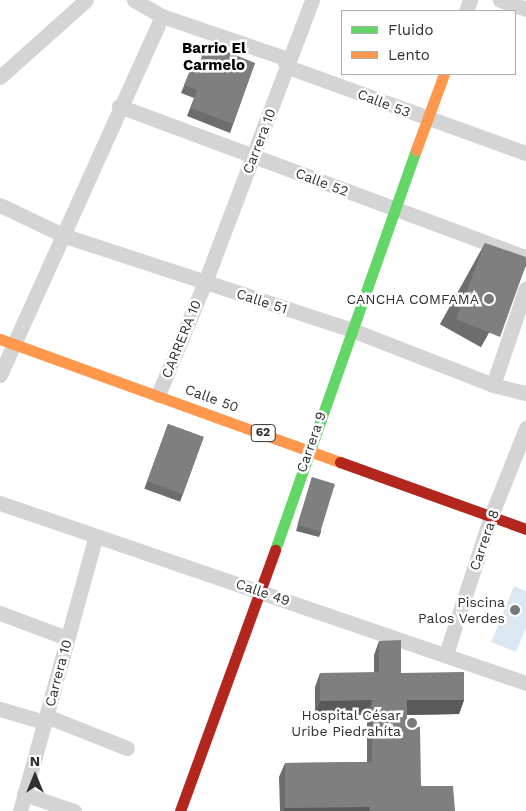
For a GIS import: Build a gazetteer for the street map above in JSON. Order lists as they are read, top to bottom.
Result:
{
  "streets": {
    "street": [
      "Calle 53",
      "Carrera 10",
      "Calle 52",
      "Calle 51",
      "CARRERA 10",
      "Calle 50",
      "62",
      "Carrera 9",
      "Carrera 8",
      "Calle 49"
    ]
  },
  "crossings": [
    ["Calle 53", "Carrera 10"],
    ["Calle 53", "Carrera 9"],
    ["Carrera 10", "Calle 52"],
    ["Carrera 10", "Calle 51"],
    ["Carrera 10", "CARRERA 10"],
    ["Carrera 10", "Calle 49"],
    ["Calle 52", "Carrera 9"],
    ["Calle 51", "CARRERA 10"],
    ["Calle 51", "Carrera 9"],
    ["CARRERA 10", "Calle 50"],
    ["Calle 50", "Carrera 9"],
    ["Calle 50", "Carrera 8"],
    ["Carrera 9", "Calle 49"],
    ["Carrera 8", "Calle 49"]
  ],
  "districts": ["Barrio El Carmelo"],
  "places": ["CANCHA COMFAMA", "Piscina Palos Verdes", "Hospital César Uribe Piedrahíta"],
  "legend": ["Fluido", "Lento"],
  "north": "top"
}
